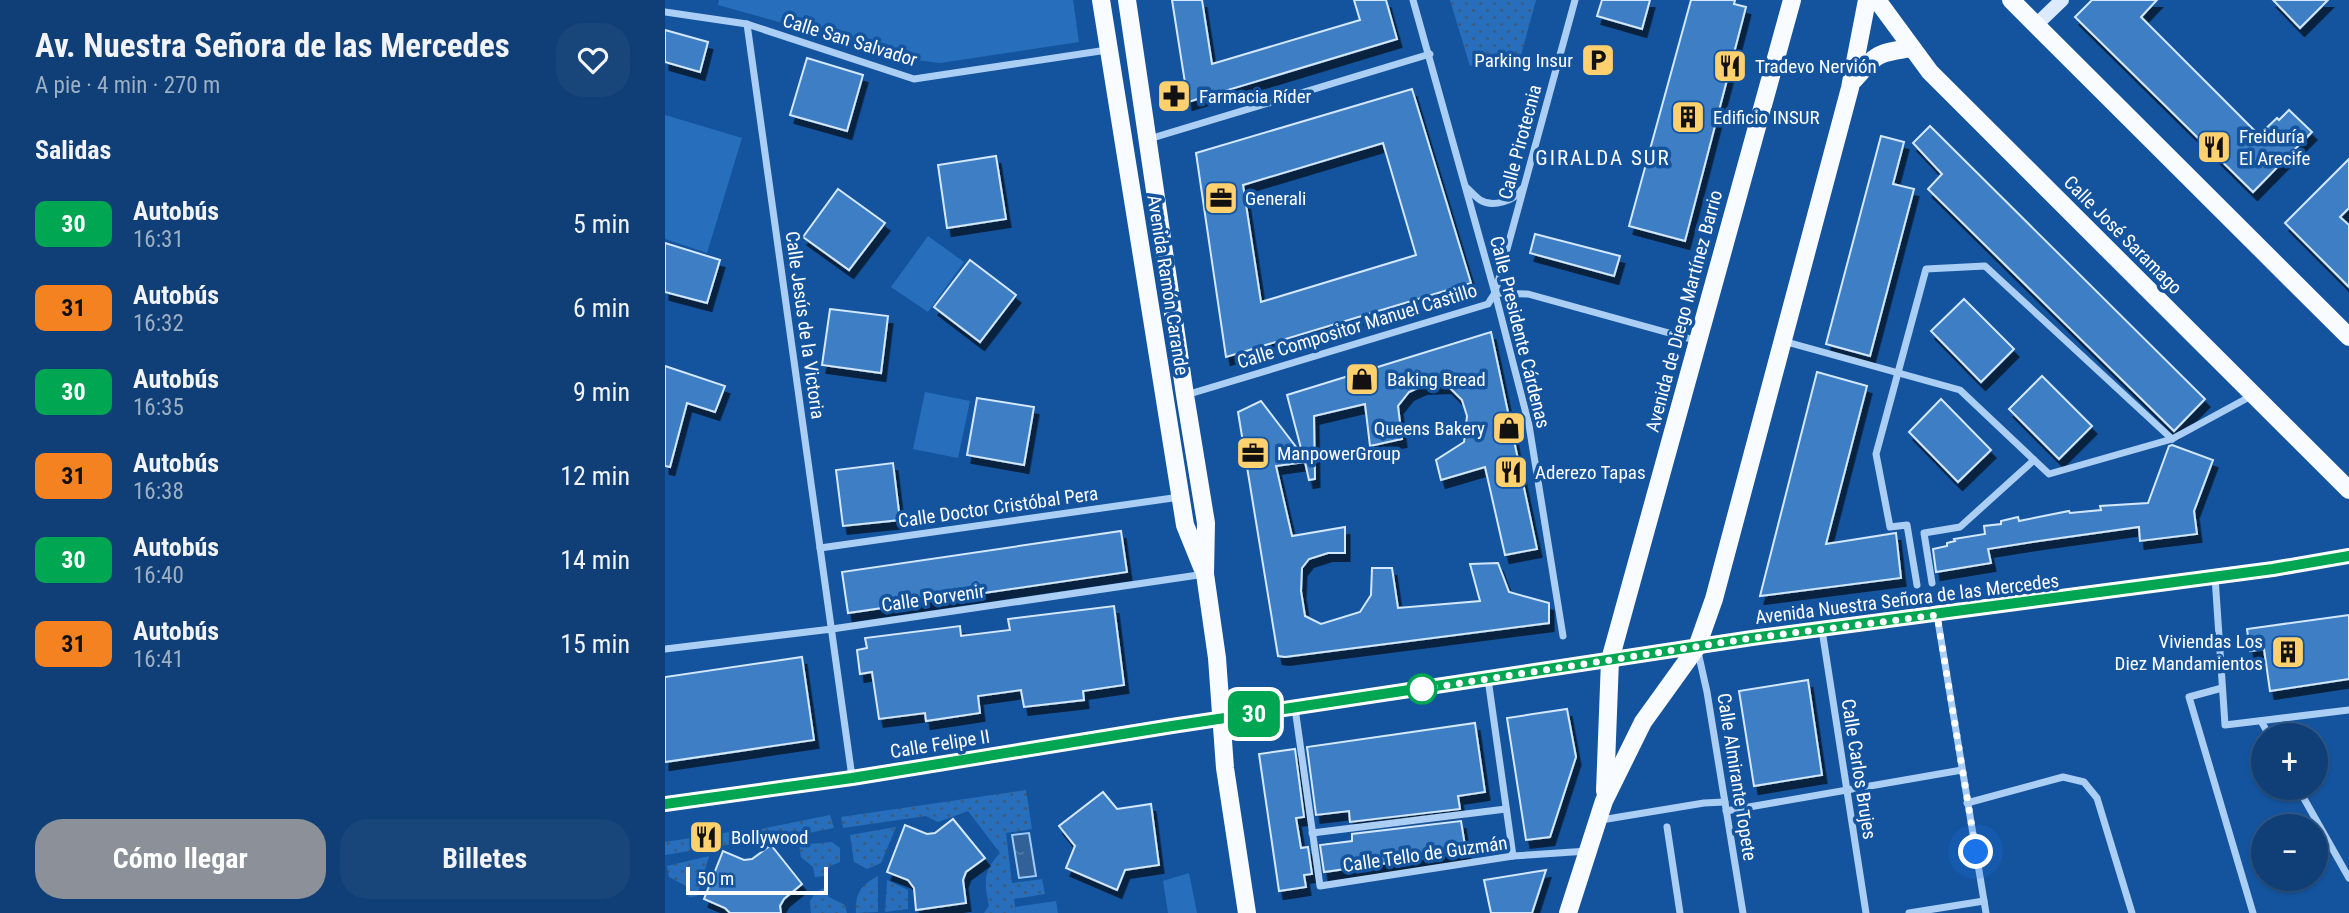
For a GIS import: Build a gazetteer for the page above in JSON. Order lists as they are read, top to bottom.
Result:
{
  "streets": {
    "main road": ["Calle José Saramago", "Avenida Ramón Carande", "Avenida de Diego Martínez Barrio"],
    "street": [
      "Calle San Salvador",
      "Calle Pirotecnia",
      "Calle Jesús de la Victoria",
      "Calle Compositor Manuel Castillo",
      "Calle Presidente Cárdenas",
      "Calle Doctor Cristóbal Pera",
      "Calle Porvenir",
      "Avenida Nuestra Señora de las Mercedes",
      "Calle Felipe II",
      "Calle Carlos Brujes",
      "Calle Almirante Topete",
      "Calle Tello de Guzmán"
    ]
  },
  "crossings": [
    ["Calle San Salvador", "Avenida Ramón Carande"],
    ["Calle San Salvador", "Calle Jesús de la Victoria"],
    ["Calle Pirotecnia", "Calle Compositor Manuel Castillo"],
    ["Calle Pirotecnia", "Calle Presidente Cárdenas"],
    ["Avenida Ramón Carande", "Calle Compositor Manuel Castillo"],
    ["Avenida Ramón Carande", "Calle Doctor Cristóbal Pera"],
    ["Avenida Ramón Carande", "Calle Porvenir"],
    ["Avenida Ramón Carande", "Avenida Nuestra Señora de las Mercedes"],
    ["Avenida Ramón Carande", "Calle Felipe II"],
    ["Avenida de Diego Martínez Barrio", "Calle Compositor Manuel Castillo"],
    ["Avenida de Diego Martínez Barrio", "Avenida Nuestra Señora de las Mercedes"],
    ["Calle Jesús de la Victoria", "Calle Doctor Cristóbal Pera"],
    ["Calle Jesús de la Victoria", "Calle Porvenir"],
    ["Calle Jesús de la Victoria", "Calle Felipe II"],
    ["Calle Compositor Manuel Castillo", "Calle Presidente Cárdenas"],
    ["Avenida Nuestra Señora de las Mercedes", "Calle Felipe II"],
    ["Avenida Nuestra Señora de las Mercedes", "Calle Carlos Brujes"],
    ["Avenida Nuestra Señora de las Mercedes", "Calle Almirante Topete"],
    ["Avenida Nuestra Señora de las Mercedes", "Calle Tello de Guzmán"]
  ],
  "districts": ["GIRALDA SUR"],
  "places": {
    "parking": ["Parking Insur"],
    "restaurant": [
      "Tradevo Nervión",
      "Freiduría El Arecife",
      "Aderezo Tapas",
      "Bollywood"
    ],
    "pharmacy": ["Farmacia Ríder"],
    "building": ["Edificio INSUR", "Viviendas Los Diez Mandamientos"],
    "office": ["Generali", "ManpowerGroup"],
    "shop": ["Baking Bread", "Queens Bakery"]
  },
  "lines": ["bus line 30"],
  "scale_bar": "50 m",
  "page": {
    "heading": [
      ["Av. Nuestra Señora de las Mercedes", "A pie · 4 min · 270 m"],
      "Salidas"
    ],
    "on_map": "30",
    "list": [
      {
        "mark": "30",
        "name": "Autobús",
        "note": "16:31",
        "value": "5 min"
      },
      {
        "mark": "31",
        "name": "Autobús",
        "note": "16:32",
        "value": "6 min"
      },
      {
        "mark": "30",
        "name": "Autobús",
        "note": "16:35",
        "value": "9 min"
      },
      {
        "mark": "31",
        "name": "Autobús",
        "note": "16:38",
        "value": "12 min"
      },
      {
        "mark": "30",
        "name": "Autobús",
        "note": "16:40",
        "value": "14 min"
      },
      {
        "mark": "31",
        "name": "Autobús",
        "note": "16:41",
        "value": "15 min"
      }
    ],
    "map_buttons": ["+", "−"],
    "buttons": ["Cómo llegar", "Billetes"],
    "scale": "50 m"
  }
}
